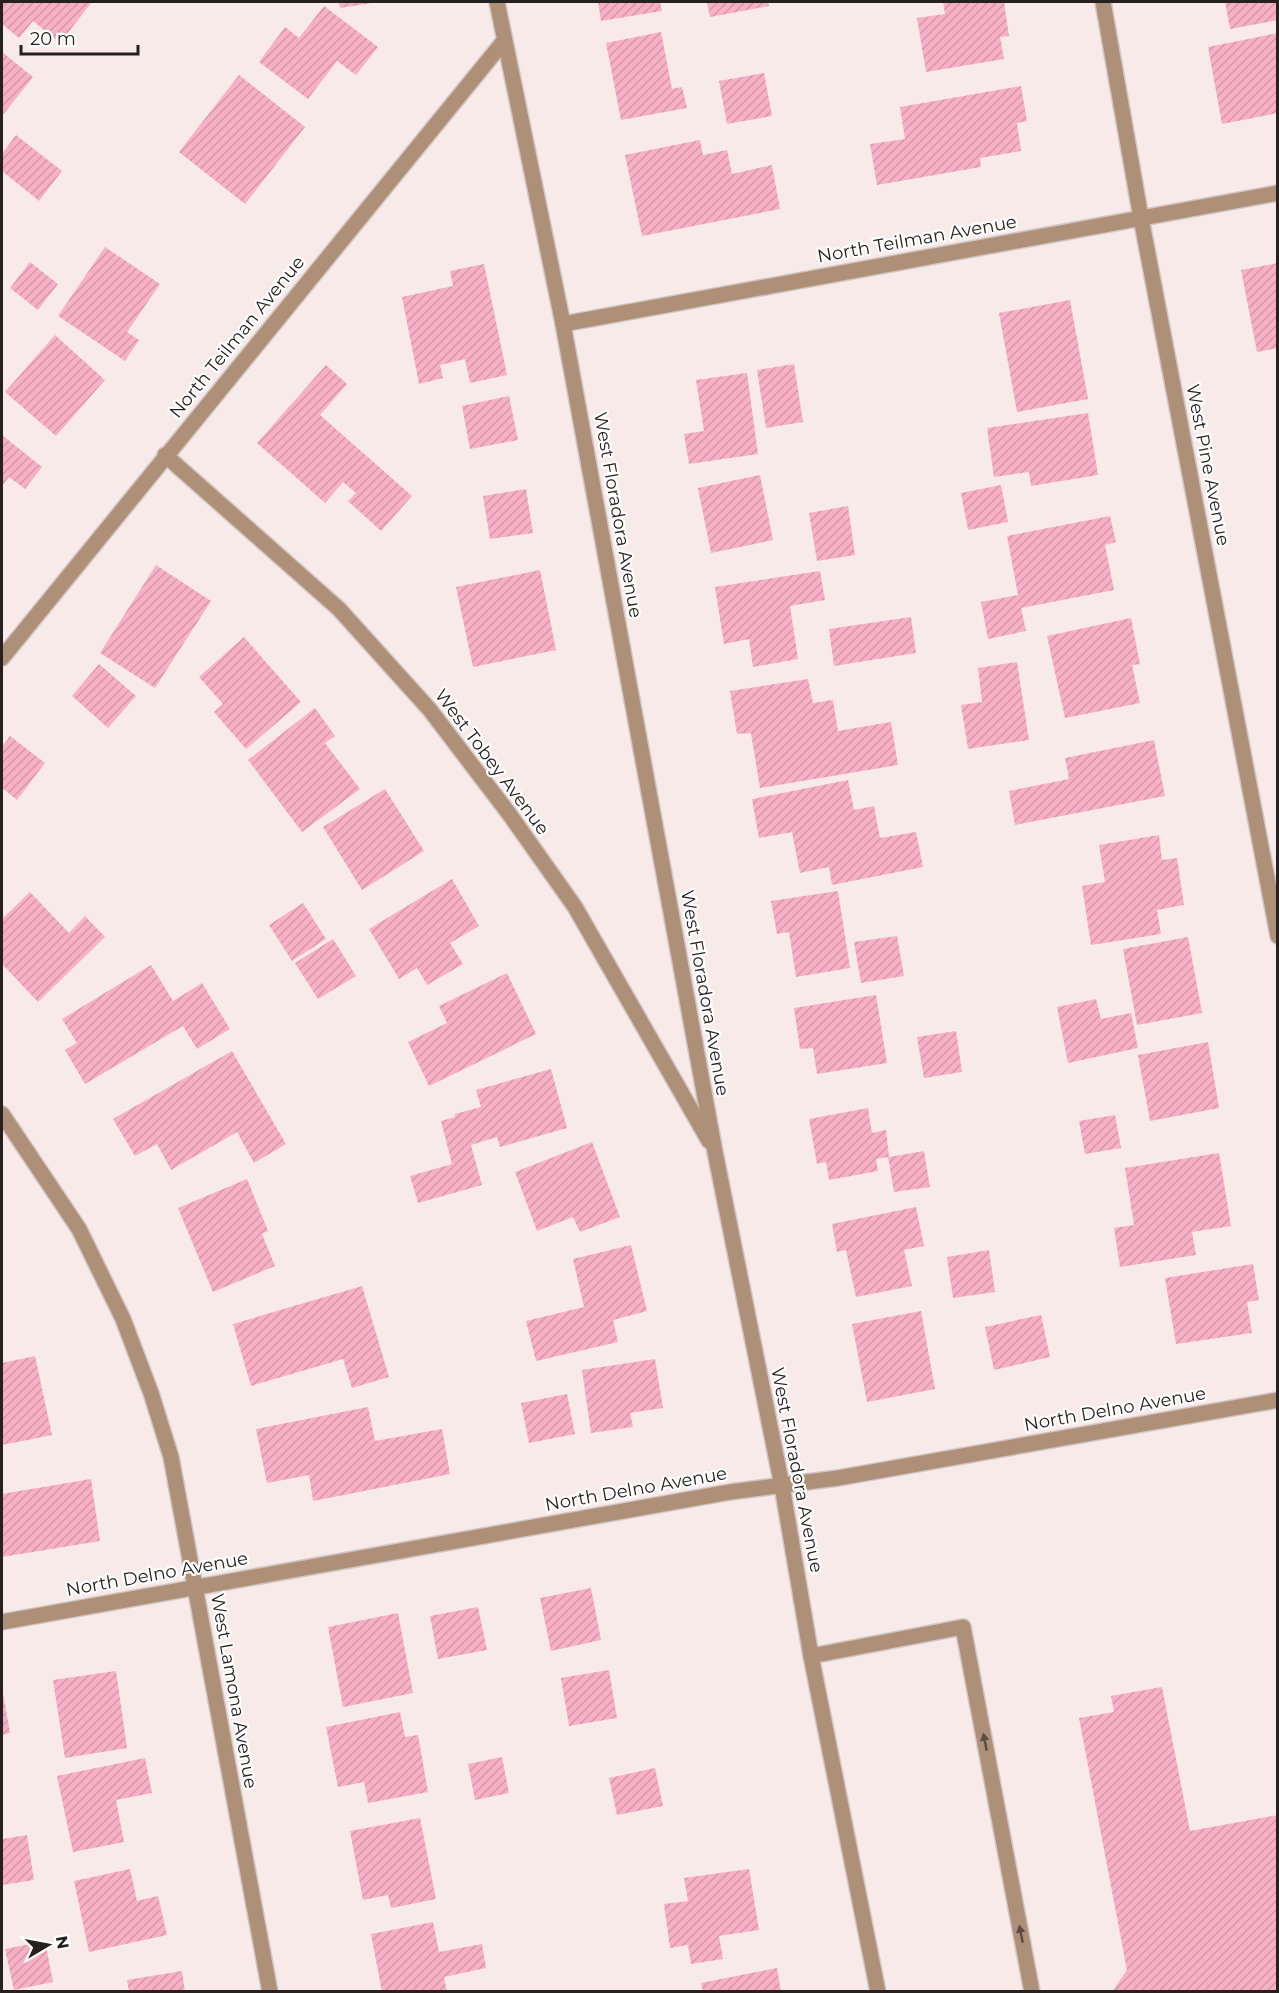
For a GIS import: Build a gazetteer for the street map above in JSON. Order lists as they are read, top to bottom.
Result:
{
  "streets": {
    "street": [
      "North Teilman Avenue",
      "West Pine Avenue",
      "West Floradora Avenue",
      "West Tobey Avenue",
      "North Delno Avenue",
      "West Lamona Avenue"
    ]
  },
  "crossings": [
    ["North Teilman Avenue", "West Pine Avenue"],
    ["North Teilman Avenue", "West Floradora Avenue"],
    ["North Teilman Avenue", "West Tobey Avenue"],
    ["West Floradora Avenue", "West Tobey Avenue"],
    ["West Floradora Avenue", "North Delno Avenue"],
    ["North Delno Avenue", "West Lamona Avenue"]
  ],
  "scale_bar": "20 m",
  "north": "right"
}
